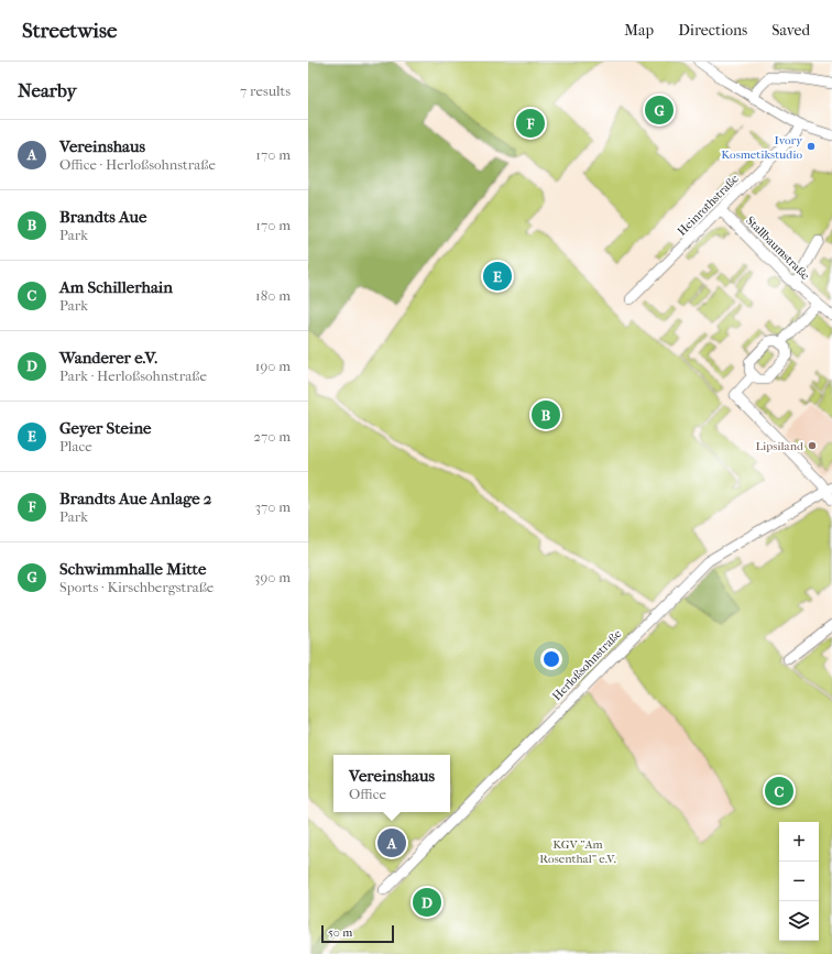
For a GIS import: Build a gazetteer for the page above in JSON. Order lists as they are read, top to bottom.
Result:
{
  "streets": {
    "street": ["Heinrothstraße", "Stallbaumstraße", "Herloßsohnstraße"]
  },
  "crossings": [
    ["Heinrothstraße", "Stallbaumstraße"]
  ],
  "parks": ["KGV \"Am Rosenthal\" e.V."],
  "places": ["Ivory Kosmetikstudio", "Lipsiland"],
  "scale_bar": "50 m",
  "page": {
    "header": "Streetwise",
    "nav": ["Map", "Directions", "Saved"],
    "heading": ["Nearby", "7 results"],
    "pins": [
      "G",
      "F",
      "E",
      "B",
      "C",
      "A",
      "D"
    ],
    "list": [
      {
        "mark": "A",
        "name": "Vereinshaus",
        "note": "Office · Herloßsohnstraße",
        "value": "170 m"
      },
      {
        "mark": "B",
        "name": "Brandts Aue",
        "note": "Park",
        "value": "170 m"
      },
      {
        "mark": "C",
        "name": "Am Schillerhain",
        "note": "Park",
        "value": "180 m"
      },
      {
        "mark": "D",
        "name": "Wanderer e.V.",
        "note": "Park · Herloßsohnstraße",
        "value": "190 m"
      },
      {
        "mark": "E",
        "name": "Geyer Steine",
        "note": "Place",
        "value": "270 m"
      },
      {
        "mark": "F",
        "name": "Brandts Aue Anlage 2",
        "note": "Park",
        "value": "370 m"
      },
      {
        "mark": "G",
        "name": "Schwimmhalle Mitte",
        "note": "Sports · Kirschbergstraße",
        "value": "390 m"
      }
    ],
    "popup": ["Vereinshaus", "Office"],
    "map_buttons": ["+", "−"],
    "scale": "50 m"
  }
}
